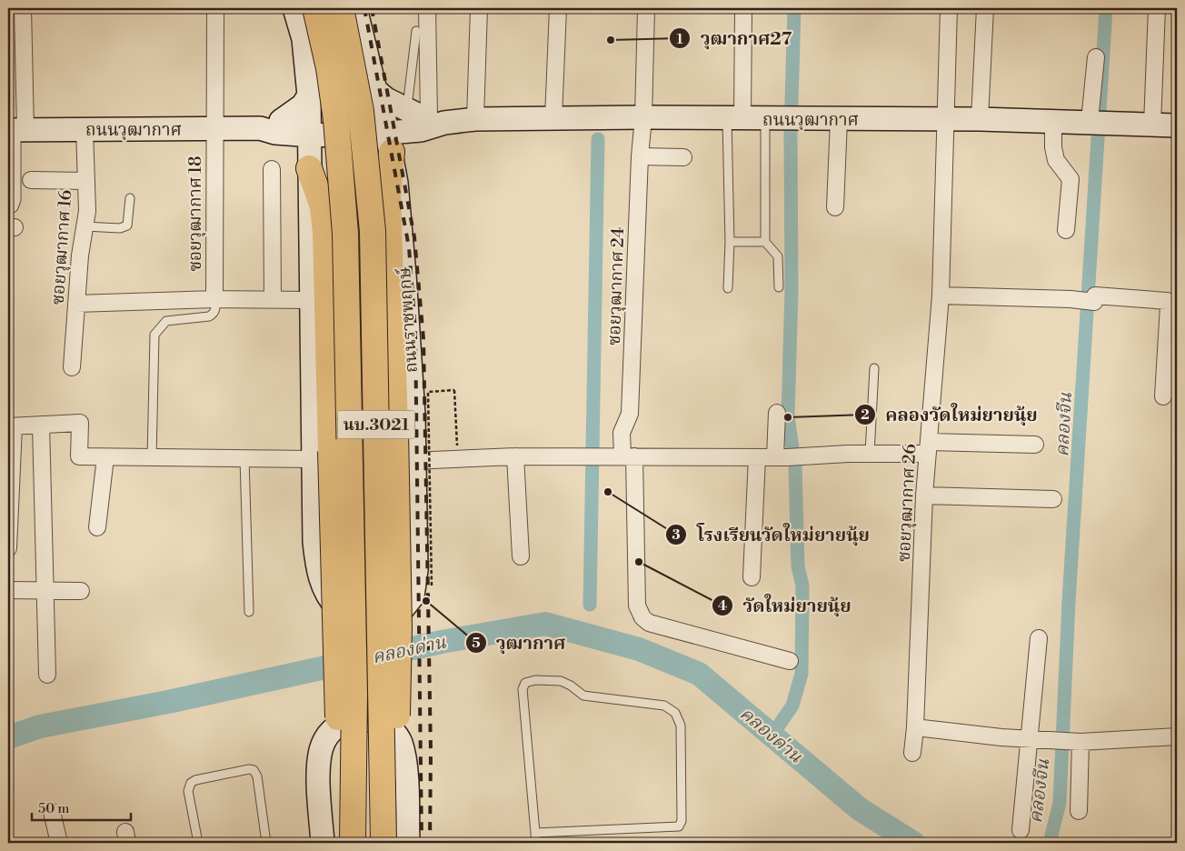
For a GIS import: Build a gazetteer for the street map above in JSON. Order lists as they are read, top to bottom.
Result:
{
  "streets": {
    "main road": ["ถนนวุฒากาศ", "ถนนราชพฤกษ์", "นบ.3021"],
    "street": [
      "ซอยวุฒากาศ 18",
      "ซอยวุฒากาศ 16",
      "ซอยวุฒากาศ 24",
      "ซอยวุฒากาศ 26"
    ]
  },
  "crossings": [
    ["ถนนวุฒากาศ", "ซอยวุฒากาศ 18"],
    ["ถนนวุฒากาศ", "ซอยวุฒากาศ 16"],
    ["ถนนวุฒากาศ", "ซอยวุฒากาศ 24"],
    ["ถนนวุฒากาศ", "ถนนราชพฤกษ์"],
    ["ถนนวุฒากาศ", "ซอยวุฒากาศ 26"]
  ],
  "water": ["คลองจีน", "คลองด่าน"],
  "places": [
    "วุฒากาศ27",
    "คลองวัดใหม่ยายนุ้ย",
    "โรงเรียนวัดใหม่ยายนุ้ย",
    "วัดใหม่ยายนุ้ย",
    "วุฒากาศ"
  ],
  "scale_bar": "50 m"
}
